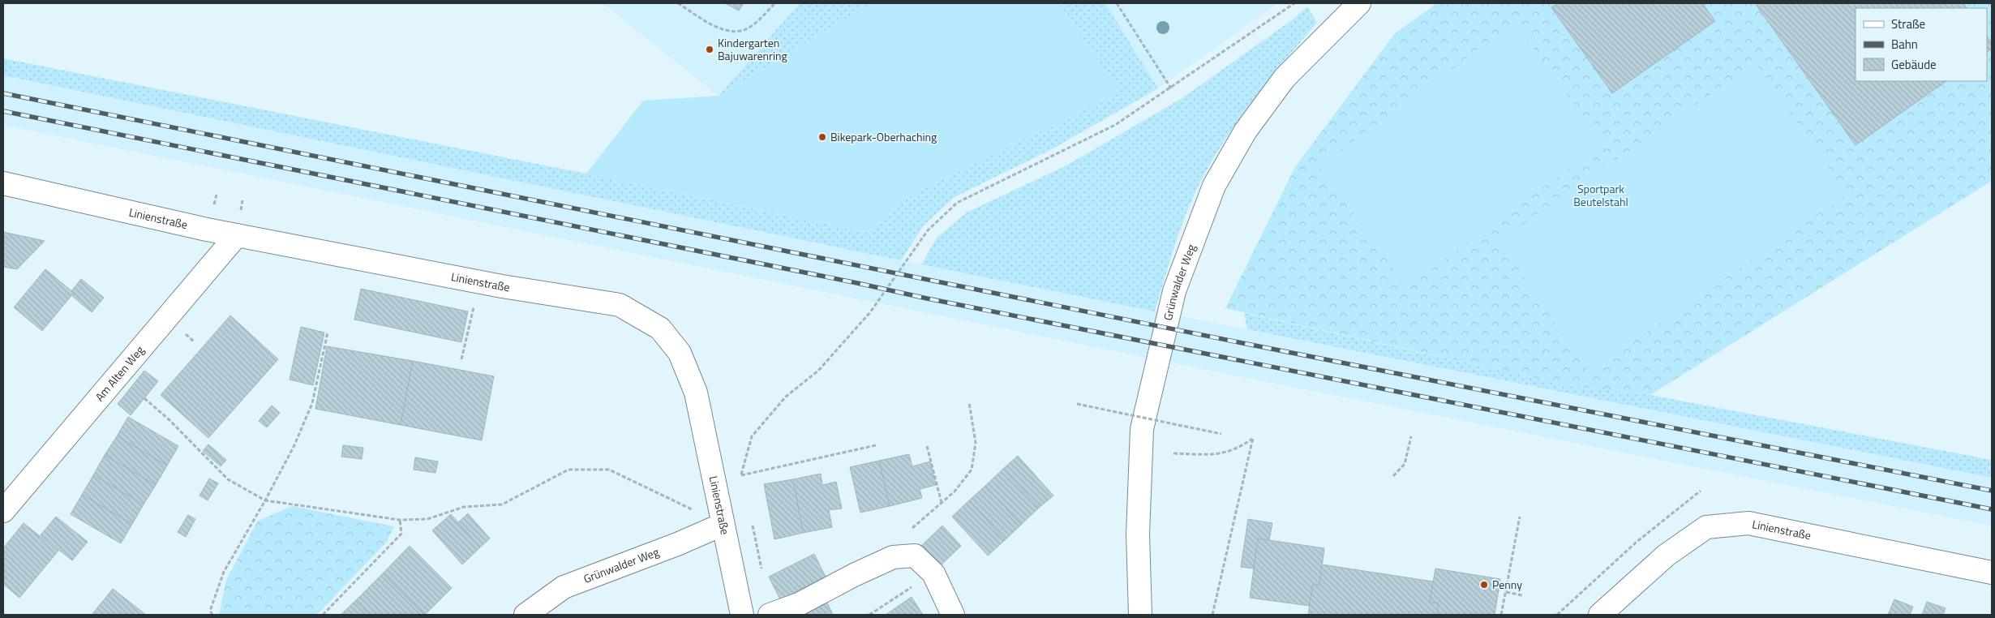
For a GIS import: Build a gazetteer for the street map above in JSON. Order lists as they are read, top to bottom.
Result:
{
  "streets": {
    "street": ["Linienstraße", "Grünwalder Weg", "Am Alten Weg"]
  },
  "crossings": [
    ["Linienstraße", "Grünwalder Weg"],
    ["Linienstraße", "Am Alten Weg"]
  ],
  "parks": ["Sportpark Beutelstahl"],
  "places": ["Kindergarten Bajuwarenring", "Bikepark-Oberhaching", "Penny"],
  "legend": ["Straße", "Bahn", "Gebäude"]
}
